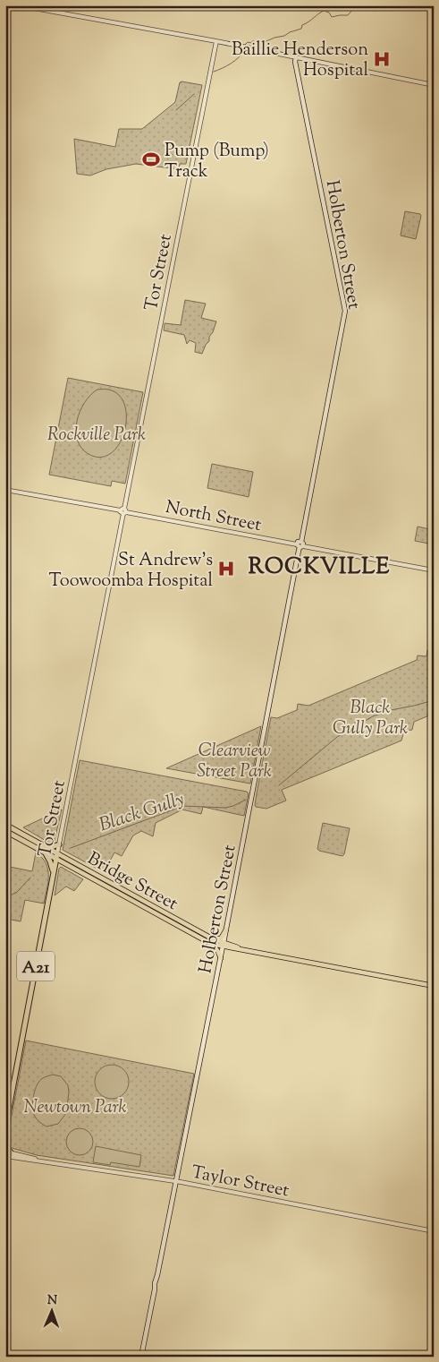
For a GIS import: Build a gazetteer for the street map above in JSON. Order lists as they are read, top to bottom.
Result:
{
  "streets": {
    "highway": ["Tor Street", "Bridge Street", "A21"],
    "main road": ["Holberton Street"],
    "street": ["North Street", "Taylor Street"]
  },
  "crossings": [
    ["Holberton Street", "North Street"],
    ["Holberton Street", "Bridge Street"],
    ["Holberton Street", "Taylor Street"],
    ["Tor Street", "North Street"],
    ["Tor Street", "Bridge Street"]
  ],
  "districts": ["ROCKVILLE"],
  "water": ["Black Gully"],
  "parks": [
    "Rockville Park",
    "Black Gully Park",
    "Clearview Street Park",
    "Newtown Park"
  ],
  "places": {
    "hospital": ["Baillie Henderson Hospital", "St Andrew's Toowoomba Hospital"],
    "sports": ["Pump (Bump) Track"]
  },
  "north": "top"
}
